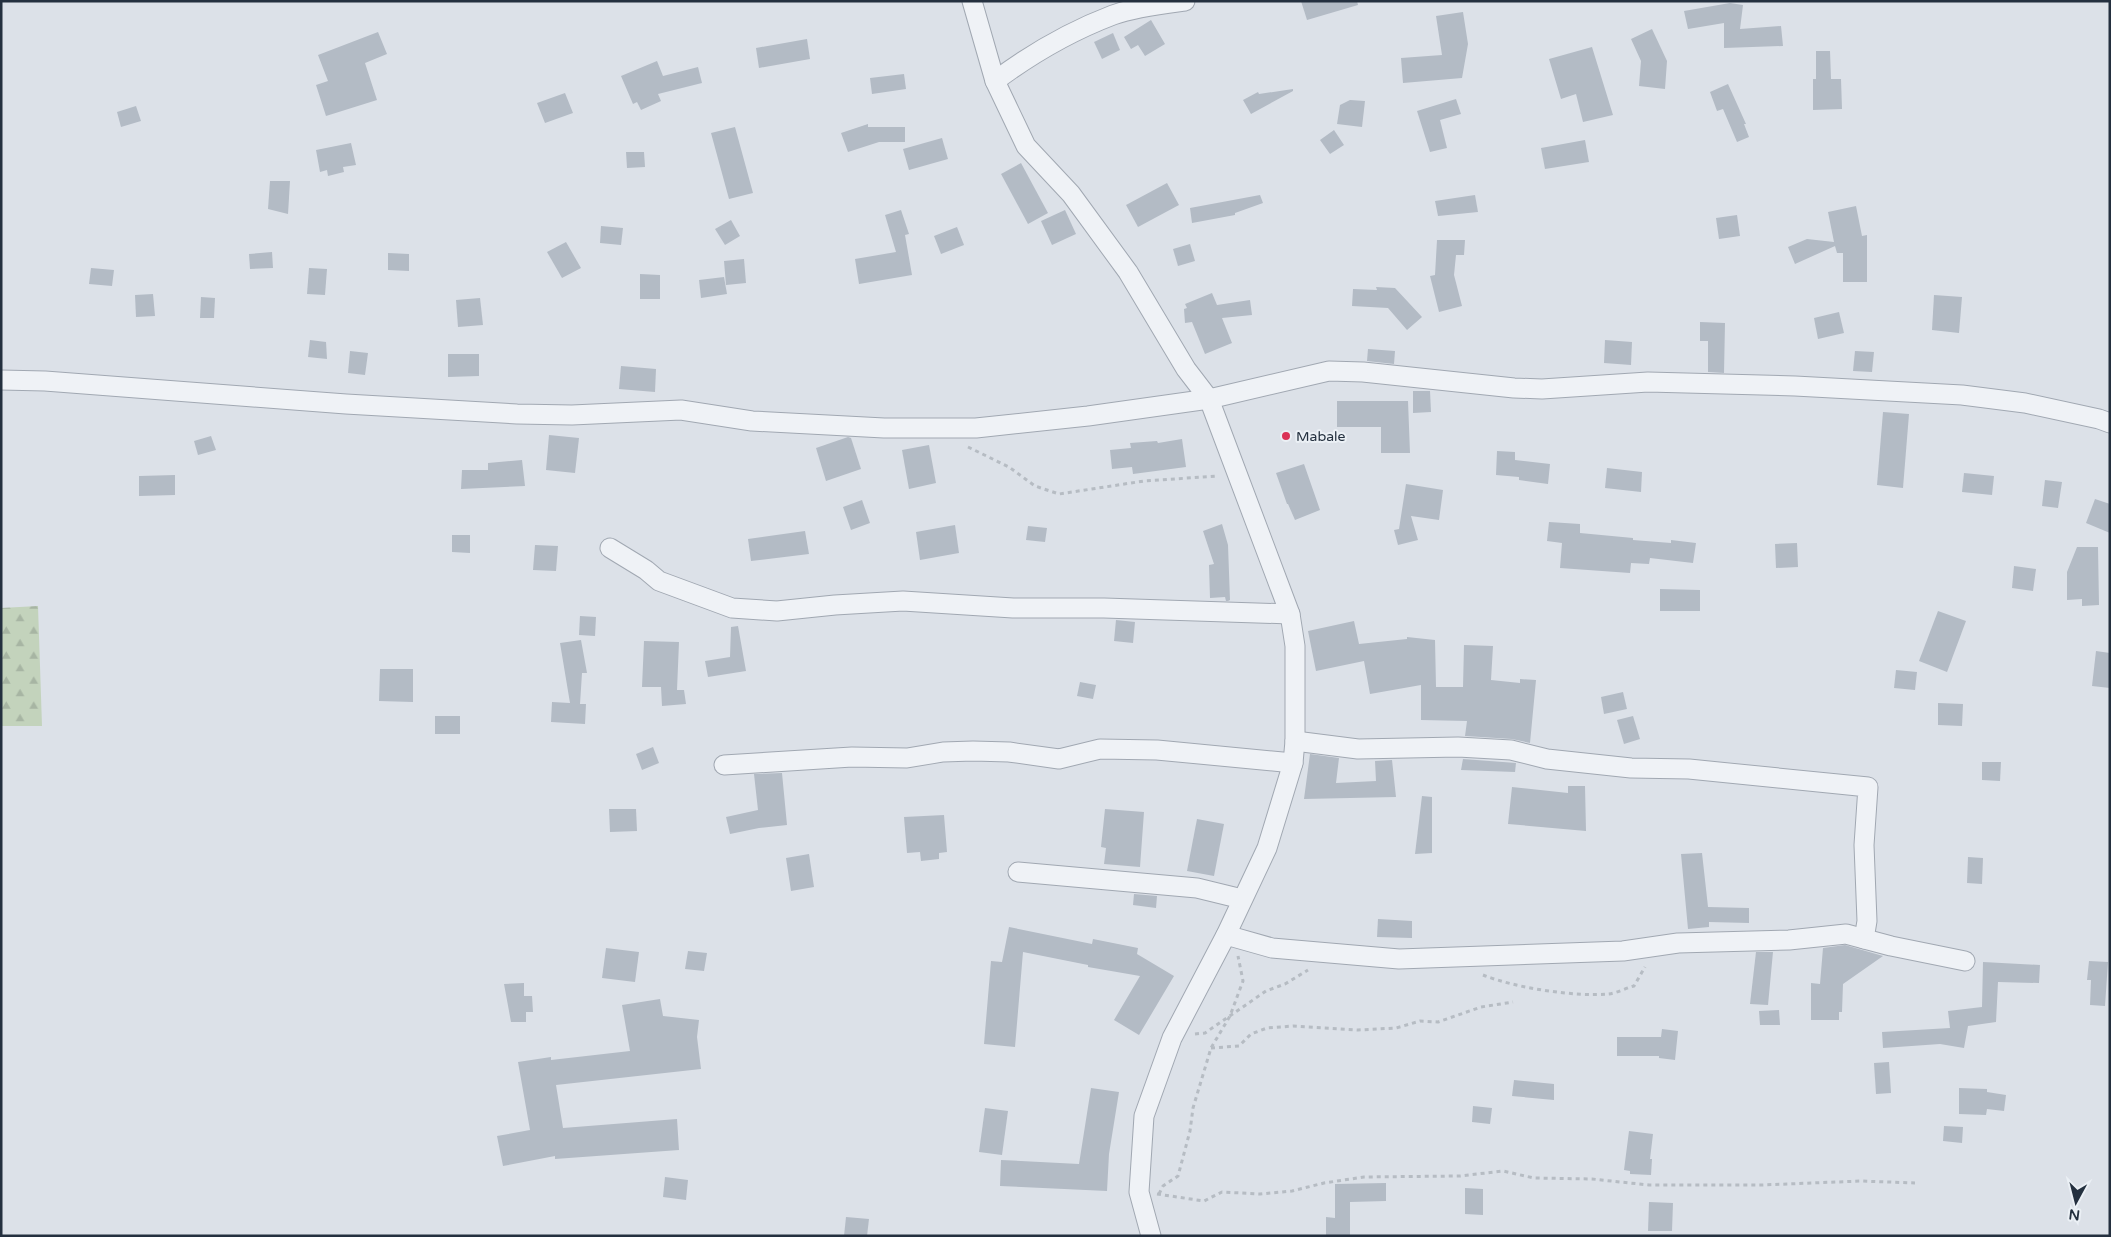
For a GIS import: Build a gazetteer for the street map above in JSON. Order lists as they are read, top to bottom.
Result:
{
  "places": ["Mabale"],
  "north": "bottom"
}
